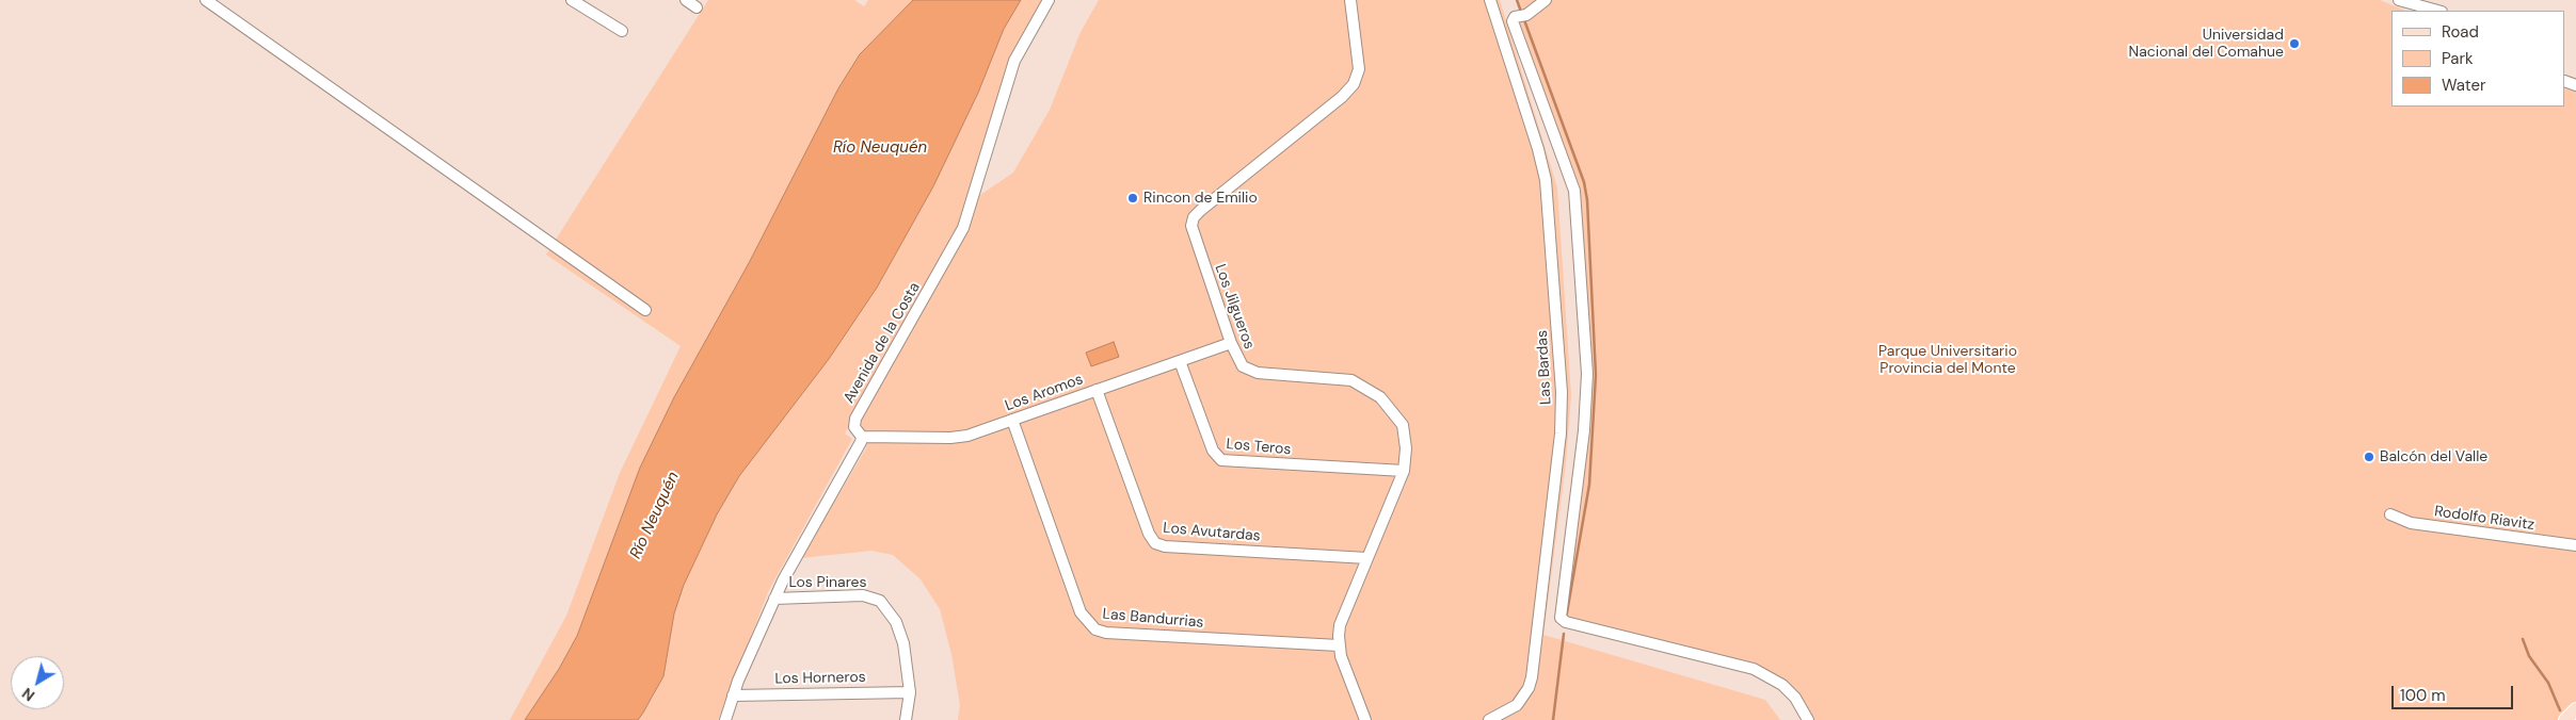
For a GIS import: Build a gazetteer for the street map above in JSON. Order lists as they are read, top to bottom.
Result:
{
  "streets": {
    "street": [
      "Los Jilgueros",
      "Avenida de la Costa",
      "Las Bardas",
      "Los Aromos",
      "Los Teros",
      "Rodolfo Riavitz",
      "Los Avutardas",
      "Los Pinares",
      "Las Bandurrias",
      "Los Horneros"
    ]
  },
  "crossings": [
    ["Los Jilgueros", "Los Aromos"],
    ["Los Jilgueros", "Los Teros"],
    ["Los Jilgueros", "Los Avutardas"],
    ["Los Jilgueros", "Las Bandurrias"],
    ["Avenida de la Costa", "Los Aromos"],
    ["Los Aromos", "Los Teros"],
    ["Los Aromos", "Los Avutardas"],
    ["Los Aromos", "Las Bandurrias"],
    ["Los Pinares", "Los Horneros"]
  ],
  "water": ["Río Neuquén"],
  "parks": ["Parque Universitario Provincia del Monte"],
  "places": ["Universidad Nacional del Comahue", "Rincon de Emilio", "Balcón del Valle"],
  "legend": ["Road", "Park", "Water"],
  "scale_bar": "100 m",
  "north": "bottom left"
}
